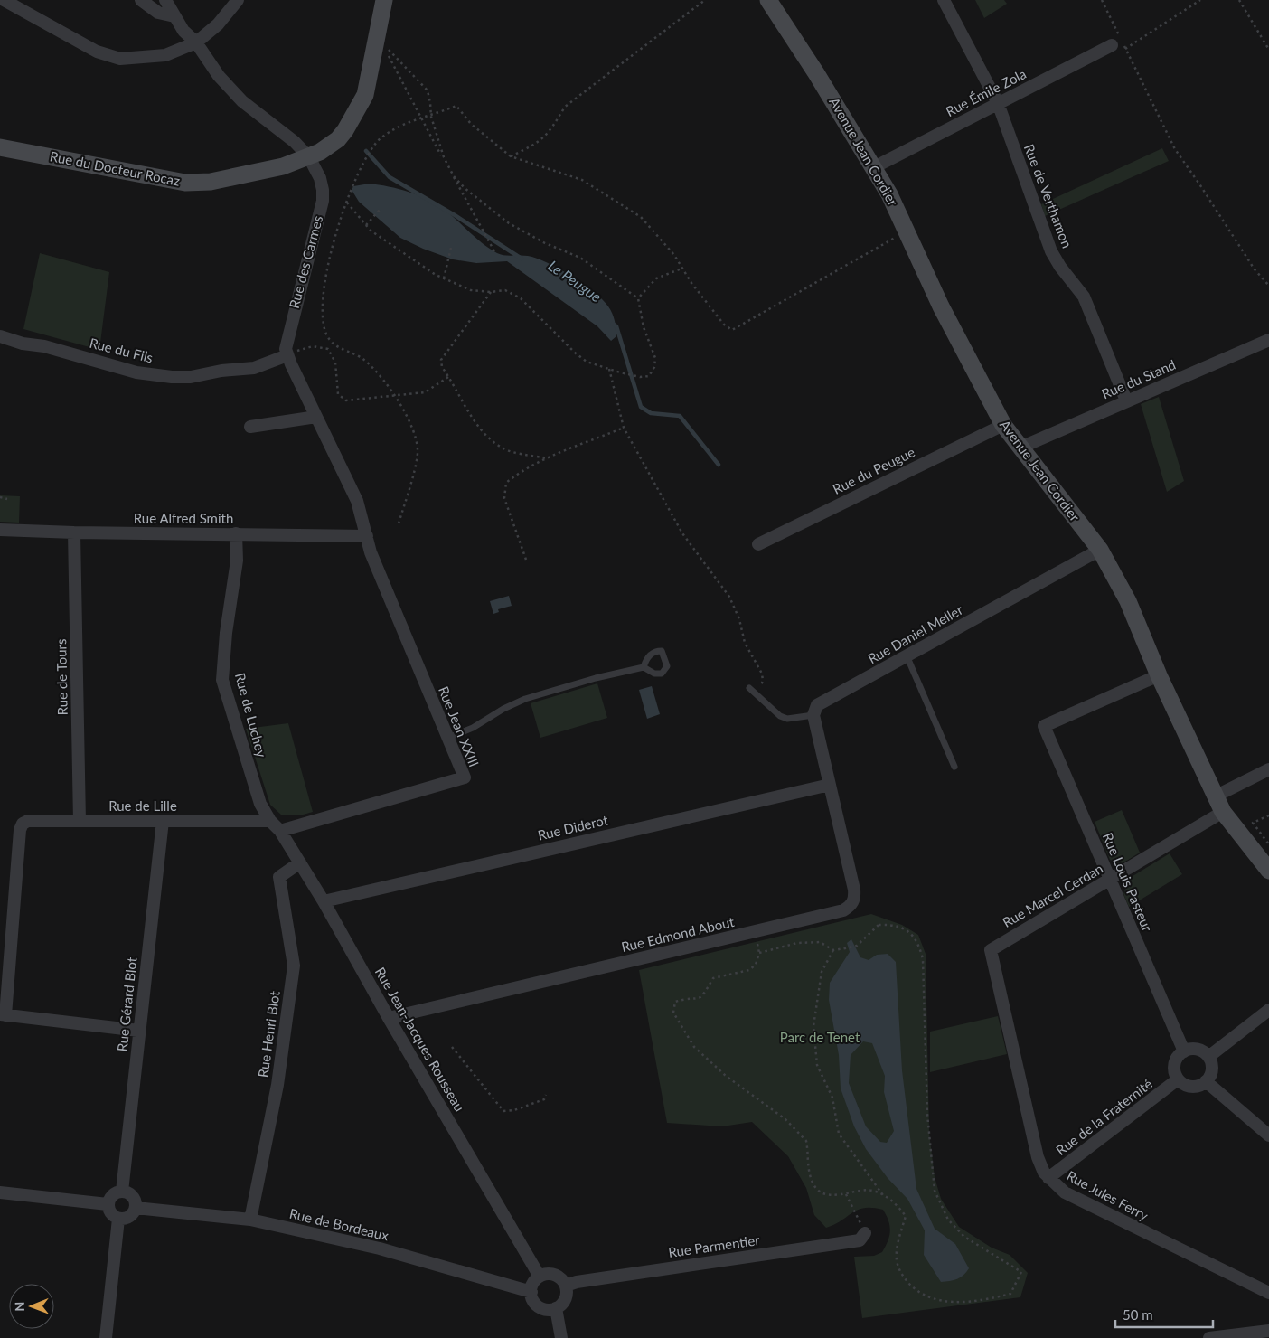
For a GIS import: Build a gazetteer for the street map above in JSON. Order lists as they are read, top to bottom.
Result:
{
  "streets": {
    "street": [
      "Rue Émile Zola",
      "Avenue Jean Cordier",
      "Rue du Docteur Rocaz",
      "Rue de Verthamon",
      "Rue des Carmes",
      "Rue du Fils",
      "Rue du Stand",
      "Rue du Peugue",
      "Rue Alfred Smith",
      "Rue Daniel Meller",
      "Rue de Tours",
      "Rue de Luchey",
      "Rue Jean XXIII",
      "Rue de Lille",
      "Rue Diderot",
      "Rue Louis Pasteur",
      "Rue Marcel Cerdan",
      "Rue Edmond About",
      "Rue Gérard Blot",
      "Rue Henri Blot",
      "Rue Jean-Jacques Rousseau",
      "Rue de la Fraternité",
      "Rue Jules Ferry",
      "Rue de Bordeaux",
      "Rue Parmentier"
    ]
  },
  "crossings": [
    ["Rue Émile Zola", "Avenue Jean Cordier"],
    ["Rue Émile Zola", "Rue de Verthamon"],
    ["Avenue Jean Cordier", "Rue du Stand"],
    ["Avenue Jean Cordier", "Rue du Peugue"],
    ["Avenue Jean Cordier", "Rue Daniel Meller"],
    ["Avenue Jean Cordier", "Rue Louis Pasteur"],
    ["Avenue Jean Cordier", "Rue Marcel Cerdan"],
    ["Rue du Docteur Rocaz", "Rue des Carmes"],
    ["Rue de Verthamon", "Rue du Stand"],
    ["Rue des Carmes", "Rue du Fils"],
    ["Rue des Carmes", "Rue Alfred Smith"],
    ["Rue des Carmes", "Rue Jean XXIII"],
    ["Rue Alfred Smith", "Rue de Tours"],
    ["Rue Alfred Smith", "Rue de Luchey"],
    ["Rue Alfred Smith", "Rue Jean XXIII"],
    ["Rue de Tours", "Rue de Lille"],
    ["Rue de Luchey", "Rue de Lille"],
    ["Rue de Luchey", "Rue Jean-Jacques Rousseau"],
    ["Rue Jean XXIII", "Rue Jean-Jacques Rousseau"],
    ["Rue de Lille", "Rue Gérard Blot"],
    ["Rue de Lille", "Rue Jean-Jacques Rousseau"],
    ["Rue Diderot", "Rue Edmond About"],
    ["Rue Diderot", "Rue Jean-Jacques Rousseau"],
    ["Rue Louis Pasteur", "Rue Marcel Cerdan"],
    ["Rue Louis Pasteur", "Rue de la Fraternité"],
    ["Rue Marcel Cerdan", "Rue Jules Ferry"],
    ["Rue Edmond About", "Rue Jean-Jacques Rousseau"],
    ["Rue Gérard Blot", "Rue de Bordeaux"],
    ["Rue Henri Blot", "Rue Jean-Jacques Rousseau"],
    ["Rue Henri Blot", "Rue de Bordeaux"],
    ["Rue Jean-Jacques Rousseau", "Rue de Bordeaux"],
    ["Rue Jean-Jacques Rousseau", "Rue Parmentier"],
    ["Rue de la Fraternité", "Rue Jules Ferry"],
    ["Rue de Bordeaux", "Rue Parmentier"]
  ],
  "water": ["Le Peugue"],
  "parks": ["Parc de Tenet"],
  "scale_bar": "50 m",
  "north": "left"
}
